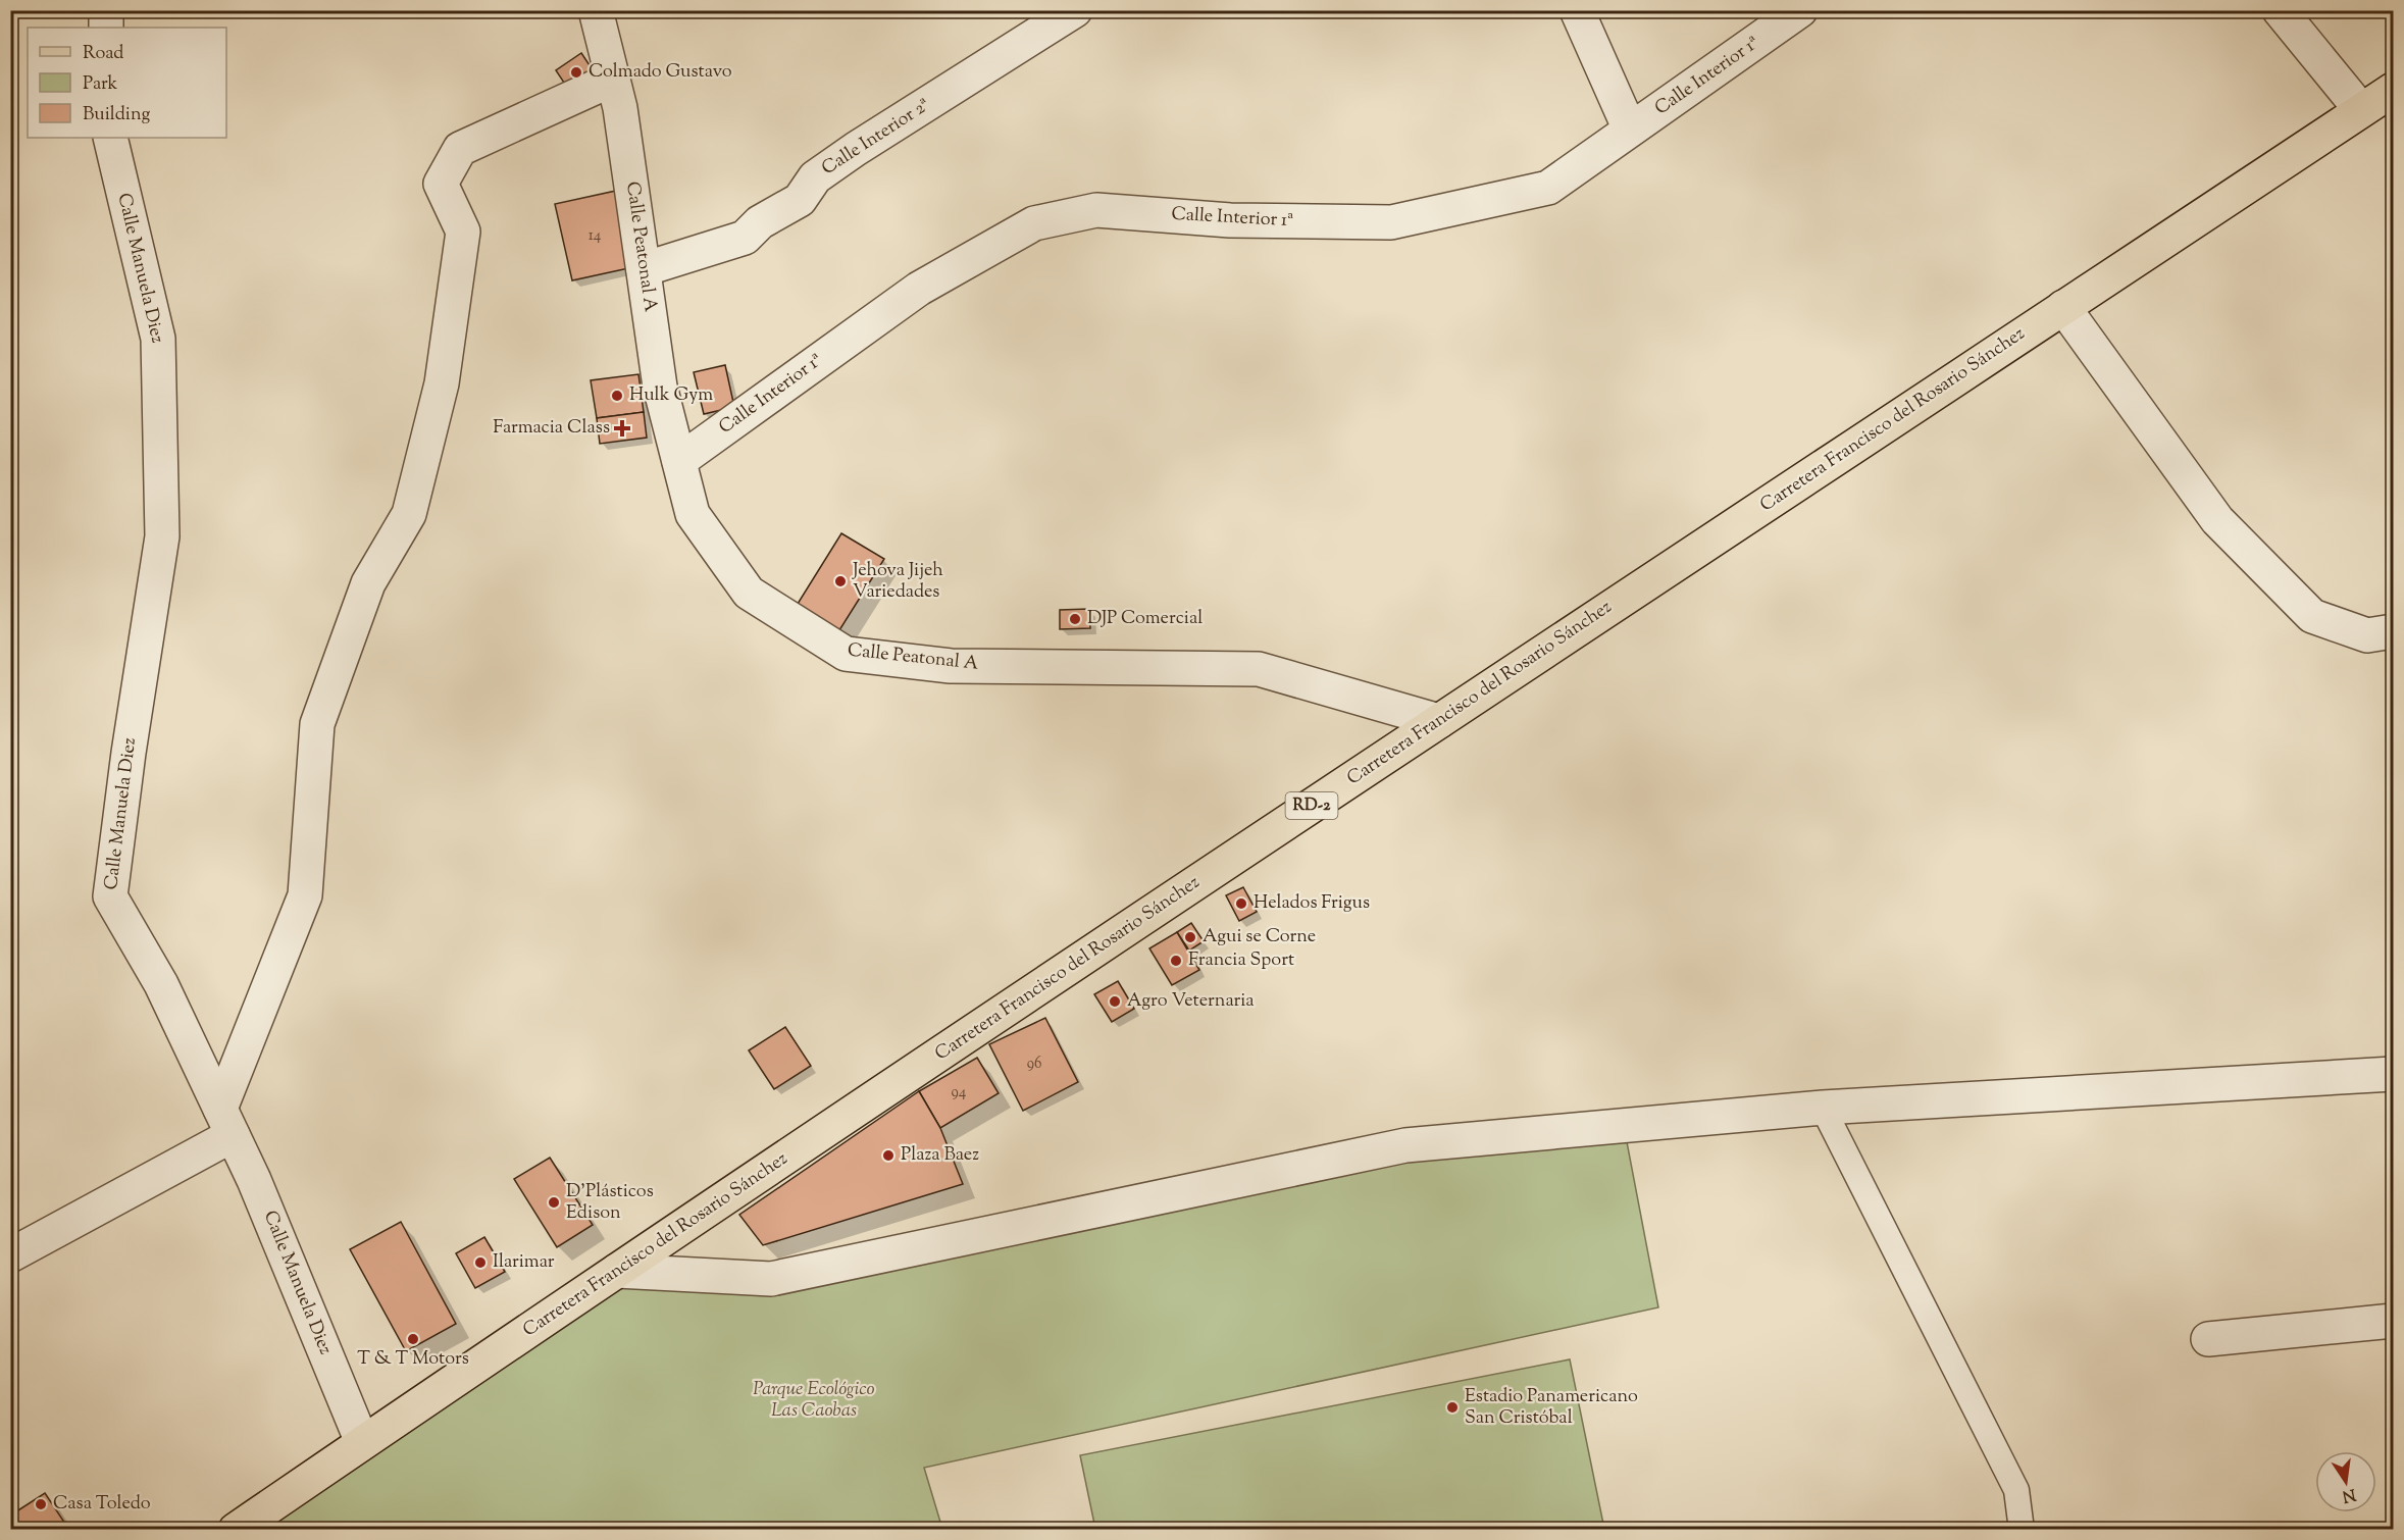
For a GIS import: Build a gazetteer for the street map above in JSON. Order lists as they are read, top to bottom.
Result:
{
  "streets": {
    "main road": ["Carretera Francisco del Rosario Sánchez", "RD-2"],
    "street": [
      "Calle Interior 1ª",
      "Calle Interior 2ª",
      "Calle Peatonal A",
      "Calle Manuela Diez"
    ]
  },
  "crossings": [
    ["Calle Interior 1ª", "Calle Peatonal A"],
    ["Calle Interior 2ª", "Calle Peatonal A"],
    ["Calle Peatonal A", "Carretera Francisco del Rosario Sánchez"],
    ["Calle Manuela Diez", "Carretera Francisco del Rosario Sánchez"]
  ],
  "parks": ["Parque Ecológico Las Caobas"],
  "places": {
    "other": [
      "Colmado Gustavo",
      "Hulk Gym",
      "Jehova Jijeh Variedades",
      "DJP Comercial",
      "Helados Frigus",
      "Agui se Corne",
      "Francia Sport",
      "Agro Veternaria",
      "Plaza Baez",
      "D'Plásticos Edison",
      "Ilarimar",
      "T & T Motors",
      "Estadio Panamericano San Cristóbal",
      "Casa Toledo"
    ],
    "health": ["Farmacia Class"]
  },
  "house_numbers": ["14", "96", "94"],
  "legend": ["Road", "Park", "Building"],
  "north": "bottom"
}
